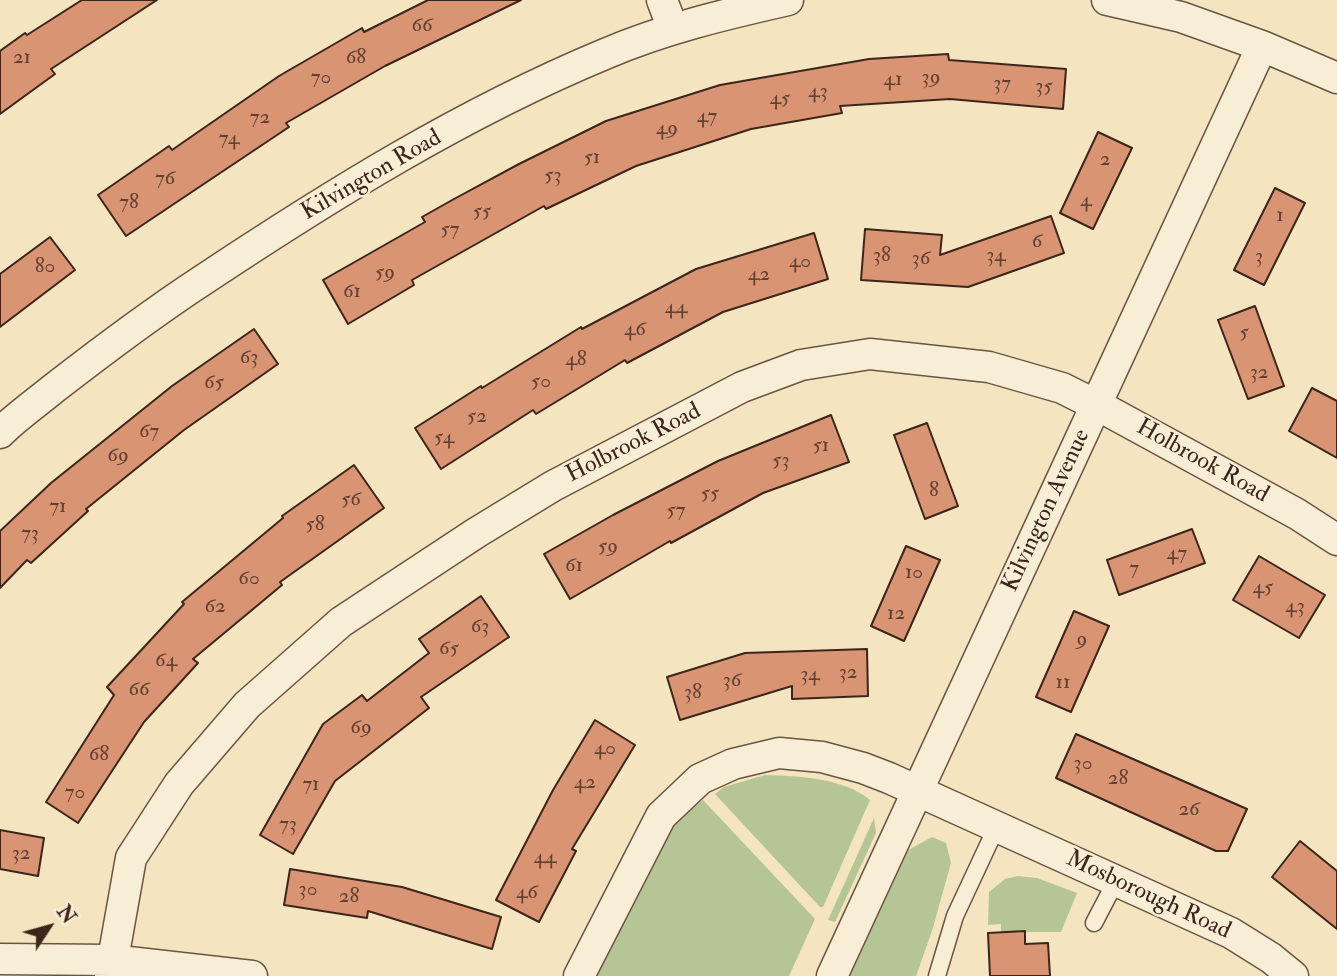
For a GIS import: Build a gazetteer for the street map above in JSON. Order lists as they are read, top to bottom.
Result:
{
  "streets": {
    "street": [
      "Kilvington Road",
      "Holbrook Road",
      "Kilvington Avenue",
      "Mosborough Road"
    ]
  },
  "crossings": [
    ["Holbrook Road", "Kilvington Avenue"],
    ["Kilvington Avenue", "Mosborough Road"]
  ],
  "house_numbers": [
    "66",
    "21",
    "68",
    "70",
    "39",
    "41",
    "37",
    "35",
    "43",
    "45",
    "47",
    "72",
    "49",
    "74",
    "51",
    "2",
    "53",
    "76",
    "4",
    "78",
    "55",
    "1",
    "57",
    "6",
    "38",
    "34",
    "3",
    "36",
    "40",
    "80",
    "59",
    "42",
    "61",
    "44",
    "46",
    "5",
    "63",
    "48",
    "32",
    "50",
    "65",
    "52",
    "67",
    "54",
    "51",
    "69",
    "53",
    "8",
    "55",
    "56",
    "71",
    "57",
    "58",
    "73",
    "59",
    "47",
    "61",
    "7",
    "10",
    "60",
    "45",
    "62",
    "43",
    "12",
    "63",
    "9",
    "65",
    "64",
    "32",
    "34",
    "36",
    "11",
    "66",
    "38",
    "69",
    "40",
    "68",
    "30",
    "28",
    "42",
    "71",
    "70",
    "26",
    "73",
    "32",
    "44",
    "30",
    "46",
    "28"
  ],
  "north": "top right"
}
